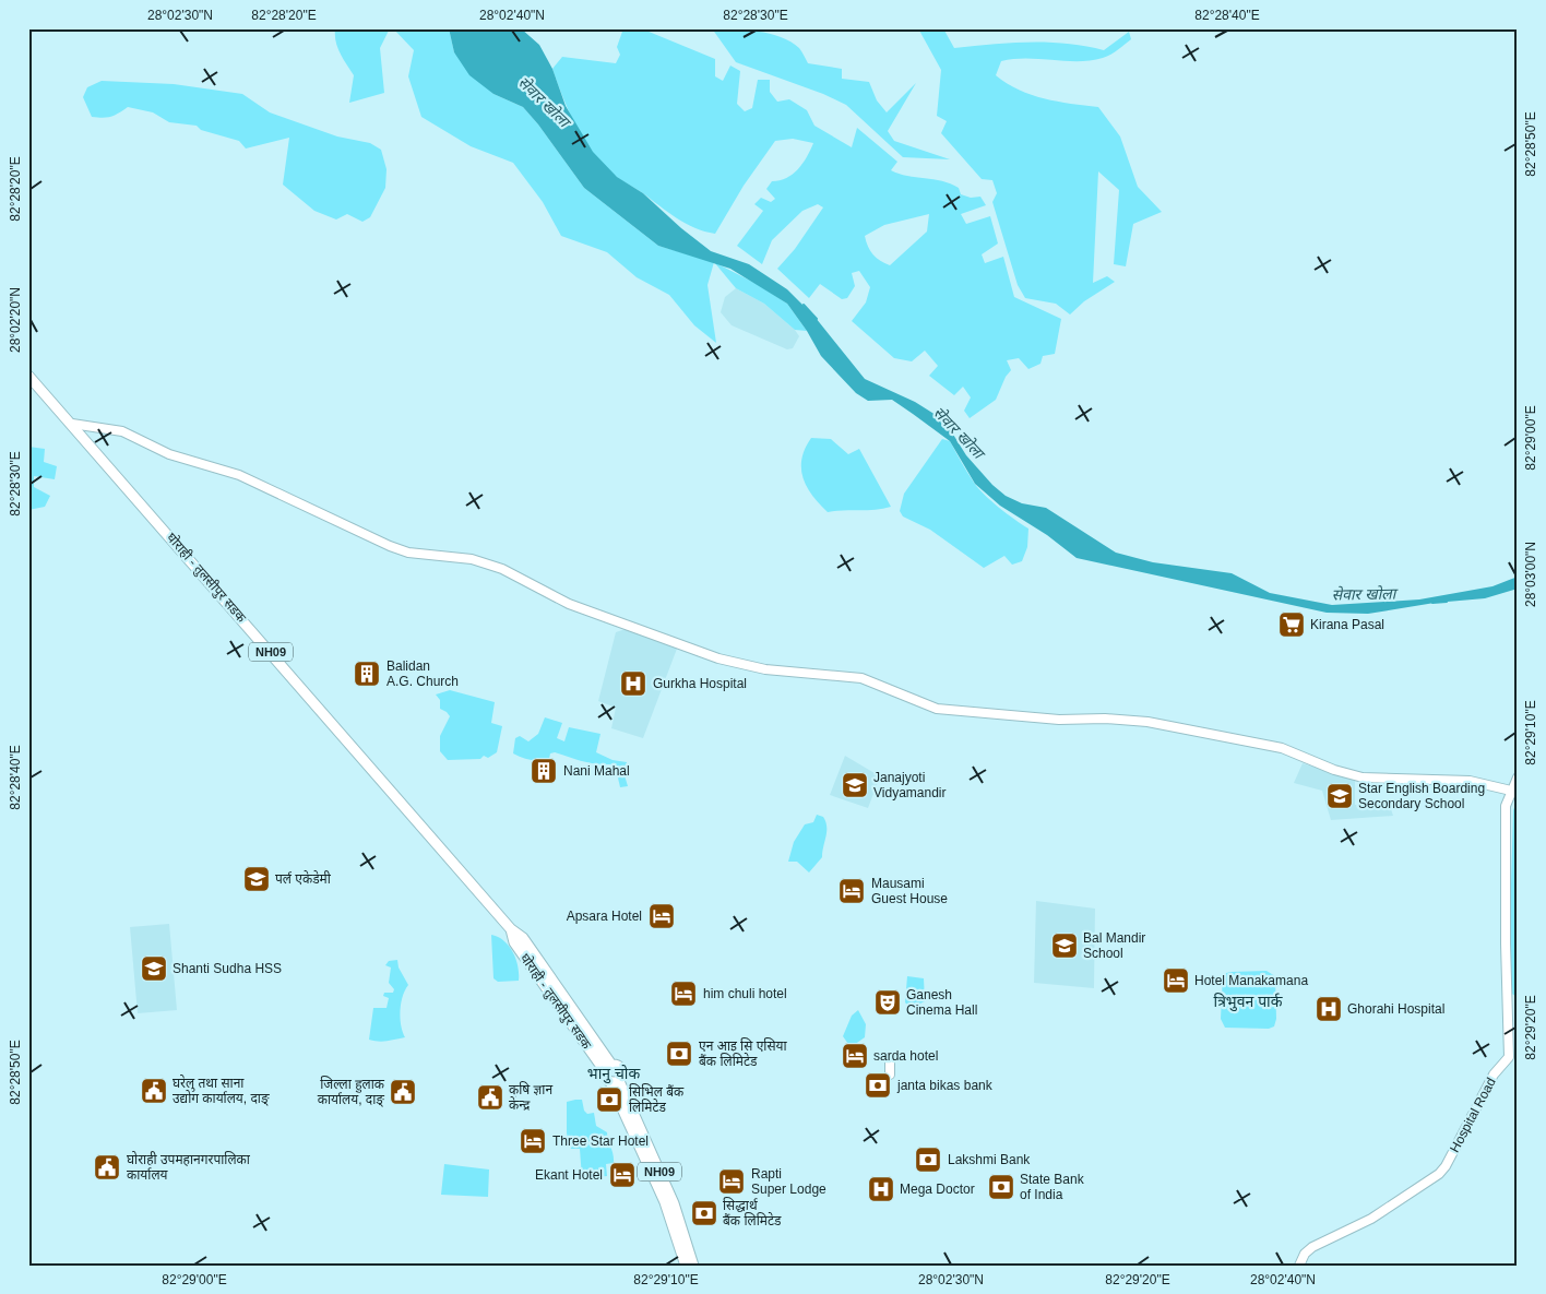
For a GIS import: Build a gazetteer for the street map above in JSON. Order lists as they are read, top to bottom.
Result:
{
  "streets": {
    "main road": ["घोराही - तुलसीपुर सडक", "NH09"],
    "street": ["Hospital Road"]
  },
  "crossings": [
    ["घोराही - तुलसीपुर सडक", "NH09"]
  ],
  "districts": ["त्रिभुवन पार्क", "भानु चोक"],
  "water": ["सेवार खोला"],
  "places": {
    "supermarket": ["Kirana Pasal"],
    "building": ["Balidan A.G. Church", "Nani Mahal"],
    "hospital": ["Gurkha Hospital", "Ghorahi Hospital", "Mega Doctor"],
    "school or university": [
      "Janajyoti Vidyamandir",
      "Star English Boarding Secondary School",
      "पर्ल एकेडेमी",
      "Bal Mandir School",
      "Shanti Sudha HSS"
    ],
    "hotel": [
      "Mausami Guest House",
      "Apsara Hotel",
      "Hotel Manakamana",
      "him chuli hotel",
      "sarda hotel",
      "Three Star Hotel",
      "Ekant Hotel",
      "Rapti Super Lodge"
    ],
    "theatre": ["Ganesh Cinema Hall"],
    "bank": [
      "एन आइ सि एसिया बैंक लिमिटेड",
      "janta bikas bank",
      "सिभिल बैंक लिमिटेड",
      "Lakshmi Bank",
      "State Bank of India",
      "सिद्धार्थ बैंक लिमिटेड"
    ],
    "public building": [
      "घरेलु तथा साना उद्योग कार्यालय, दाङ्",
      "जिल्ला हुलाक कार्यालय, दाङ्",
      "कृषि ज्ञान केन्द्र",
      "घोराही उपमहानगरपालिका कार्यालय"
    ]
  },
  "coordinates": [
    "28°02'30\"N",
    "82°28'20\"E",
    "28°02'40\"N",
    "82°28'30\"E",
    "82°28'40\"E",
    "82°28'50\"E",
    "28°02'20\"N",
    "82°29'00\"E",
    "28°03'00\"N",
    "82°29'10\"E",
    "82°29'20\"E"
  ]
}
